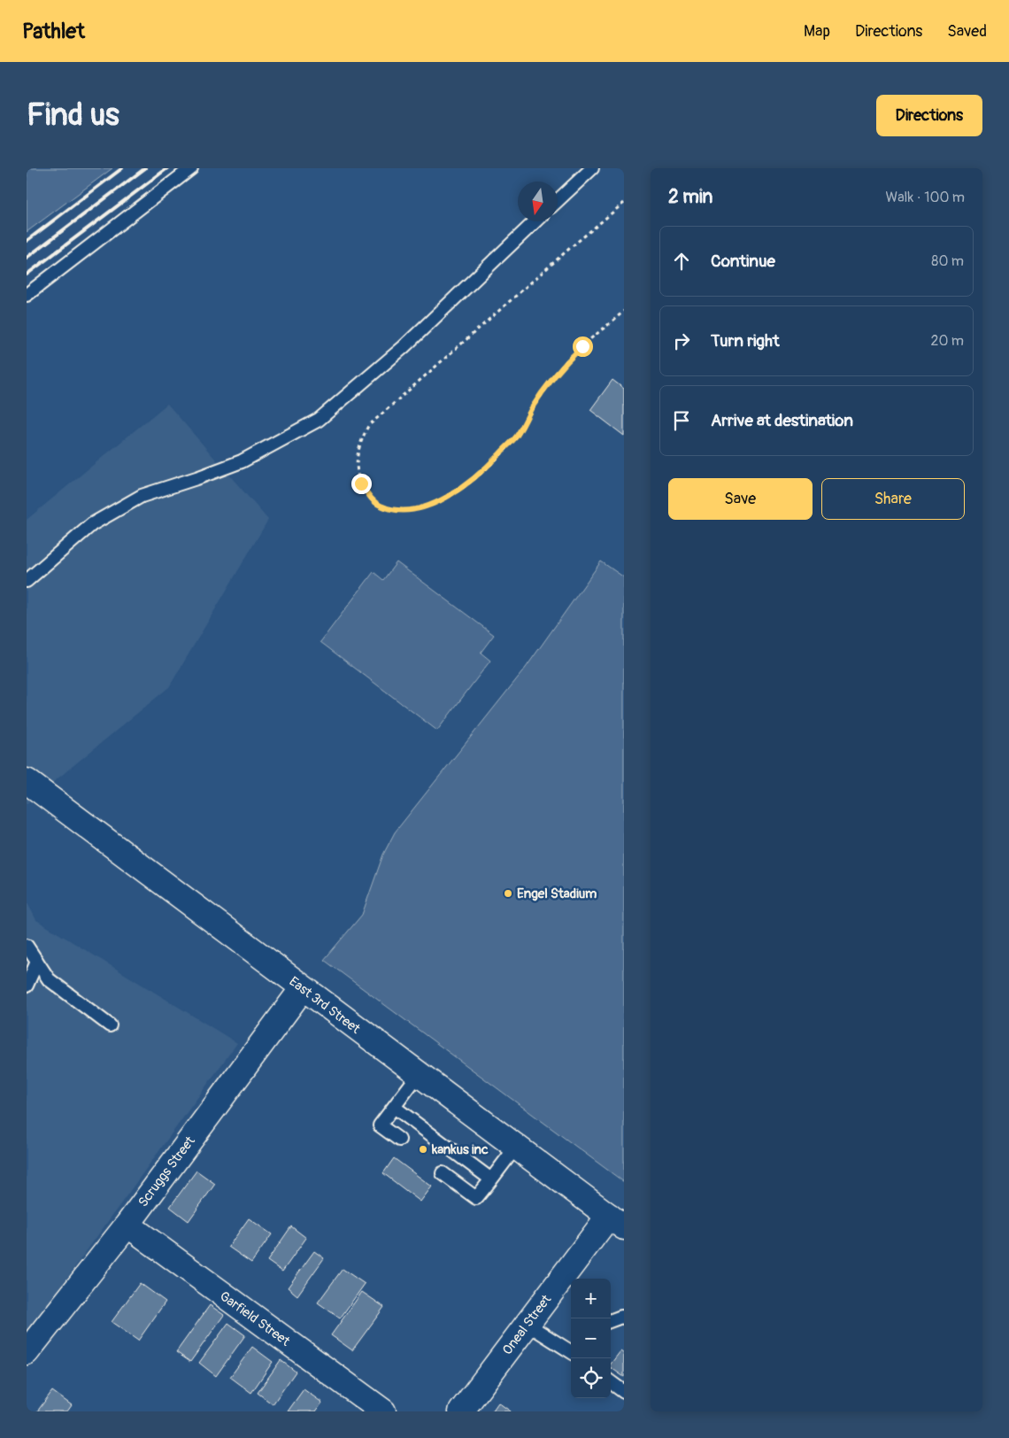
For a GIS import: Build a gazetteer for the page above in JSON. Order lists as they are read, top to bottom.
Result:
{
  "streets": {
    "street": [
      "East 3rd Street",
      "Scruggs Street",
      "Garfield Street",
      "Oneal Street"
    ]
  },
  "crossings": [
    ["East 3rd Street", "Scruggs Street"],
    ["East 3rd Street", "Oneal Street"],
    ["Scruggs Street", "Garfield Street"]
  ],
  "places": ["Engel Stadium", "kankus inc"],
  "north": "bottom",
  "page": {
    "header": "Pathlet",
    "nav": ["Map", "Directions", "Saved"],
    "buttons": [
      "Directions",
      ["Save", "Share"]
    ],
    "title": "Find us",
    "heading": ["2 min", "Walk · 100 m"],
    "list": [
      ["Continue", "80 m"],
      ["Turn right", "20 m"],
      "Arrive at destination"
    ],
    "map_buttons": ["+", "−"]
  }
}
